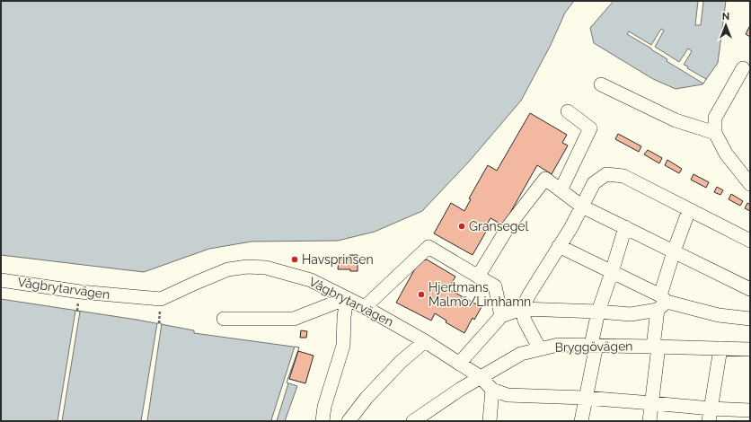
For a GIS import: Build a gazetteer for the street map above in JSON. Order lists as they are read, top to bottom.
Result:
{
  "streets": {
    "street": ["Vågbrytarvägen", "Bryggövägen"]
  },
  "crossings": [
    ["Vågbrytarvägen", "Bryggövägen"]
  ],
  "places": ["Gransegel", "Havsprinsen", "Hjertmans Malmö/Limhamn"],
  "north": "top"
}
